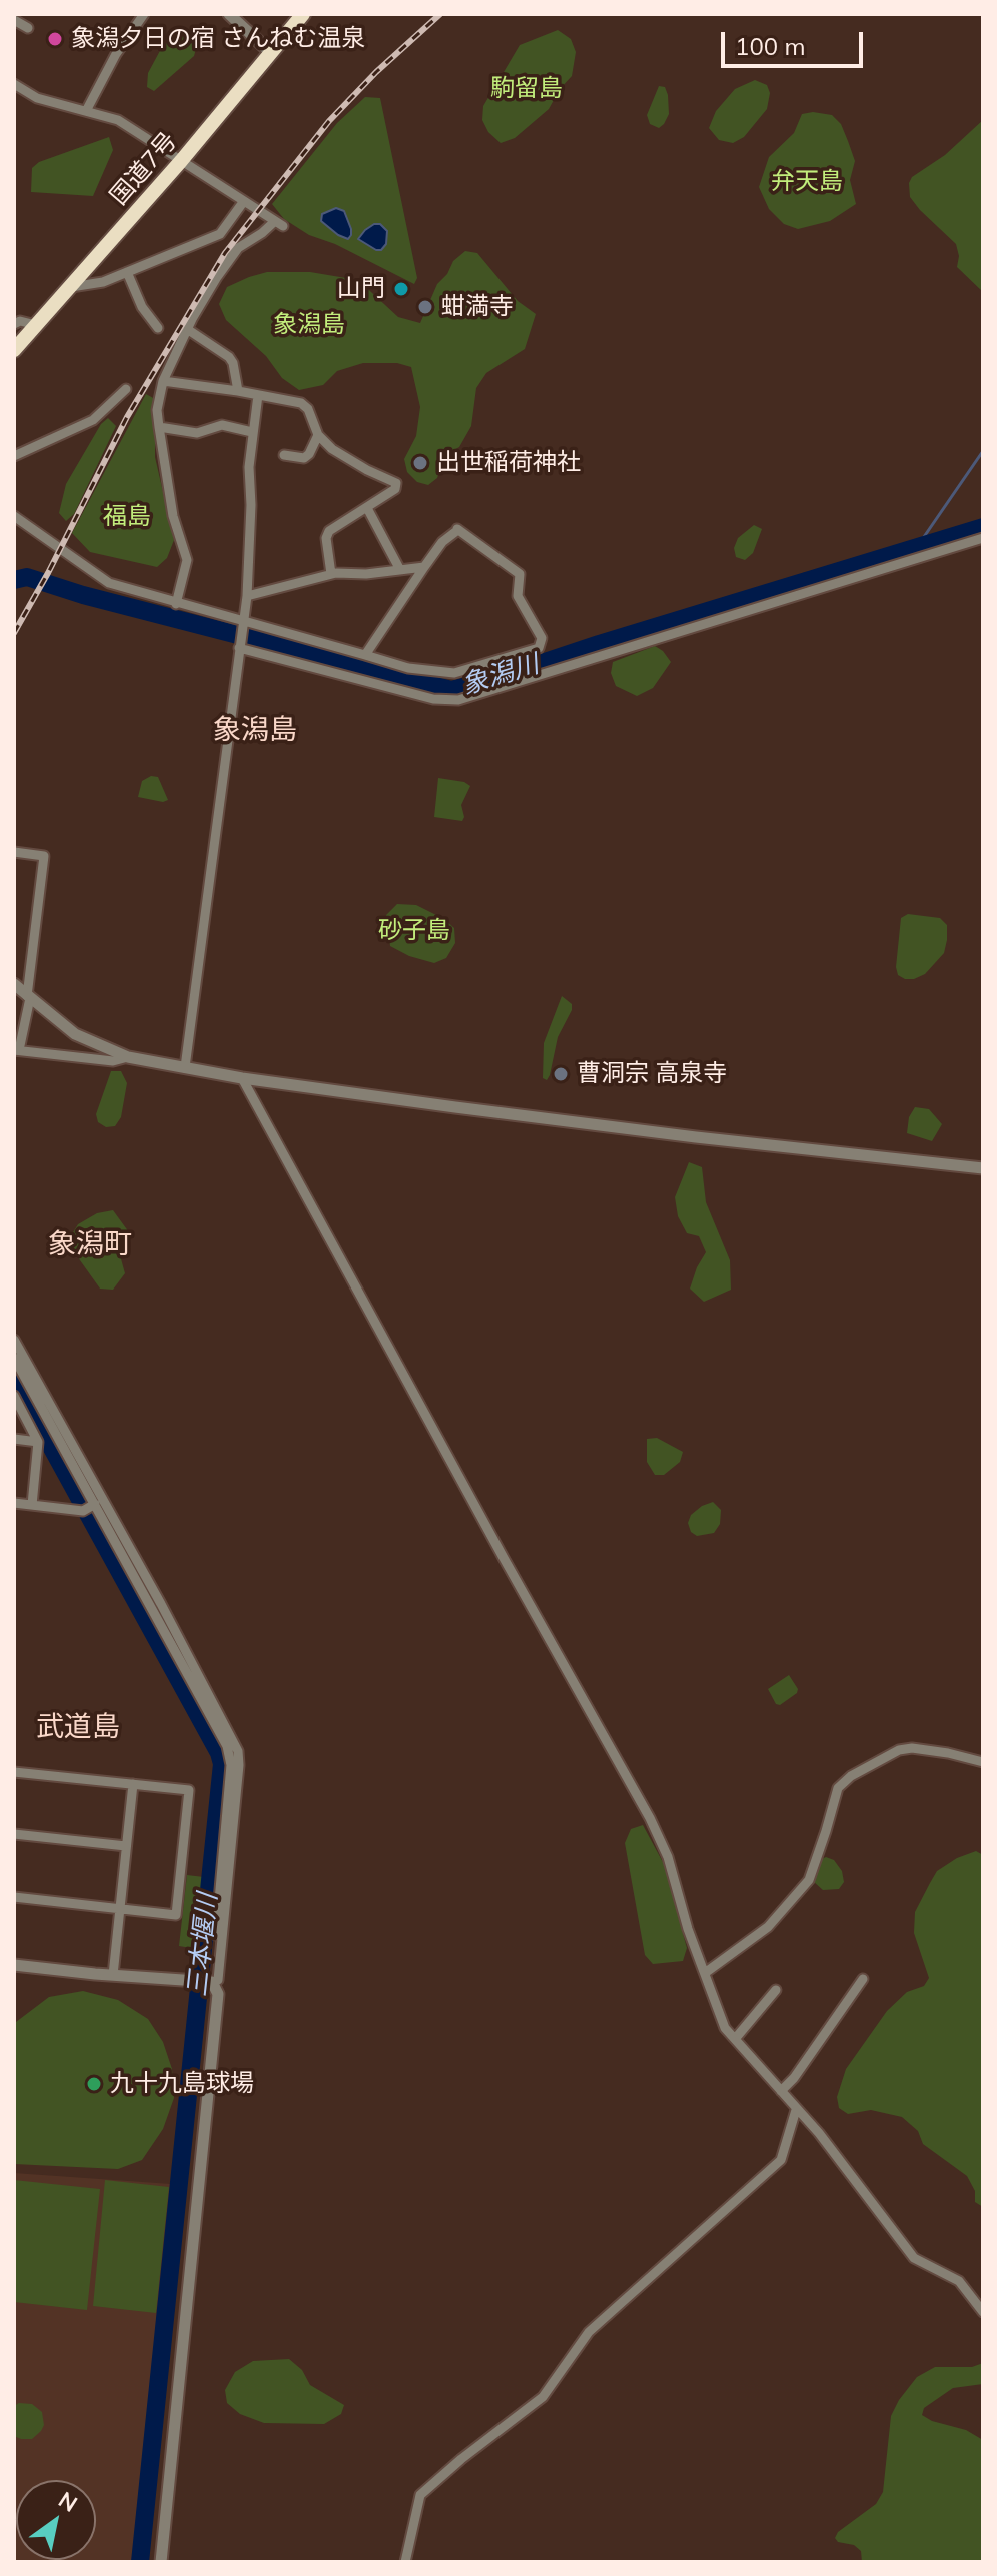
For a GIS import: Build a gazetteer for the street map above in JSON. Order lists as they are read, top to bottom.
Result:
{
  "streets": {
    "highway": ["国道7号"]
  },
  "districts": ["象潟島", "象潟町", "武道島"],
  "water": ["象潟川", "三本堰川"],
  "parks": [
    "駒留島",
    "弁天島",
    "象潟島",
    "福島",
    "砂子島"
  ],
  "places": [
    "象潟夕日の宿 さんねむ温泉",
    "山門",
    "蚶満寺",
    "出世稲荷神社",
    "曹洞宗 高泉寺",
    "九十九島球場"
  ],
  "scale_bar": "100 m",
  "north": "top right"
}
